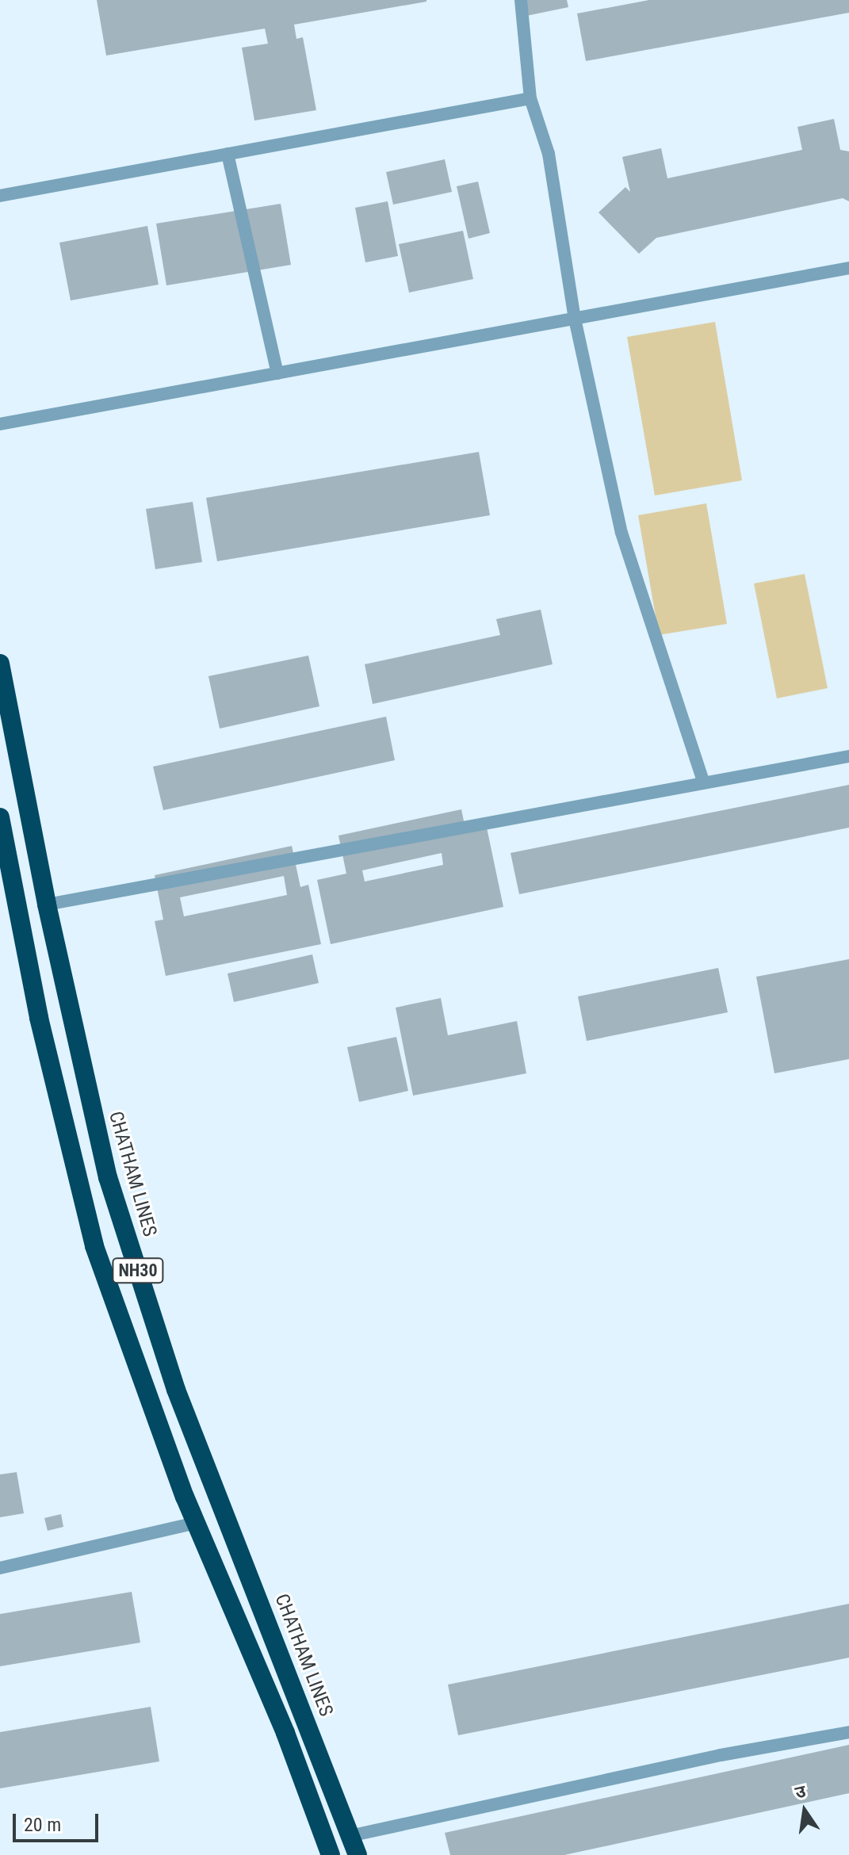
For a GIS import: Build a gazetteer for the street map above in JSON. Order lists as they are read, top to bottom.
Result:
{
  "streets": {
    "highway": ["CHATHAM LINES", "NH30"]
  },
  "scale_bar": "20 m",
  "north": "top"
}
